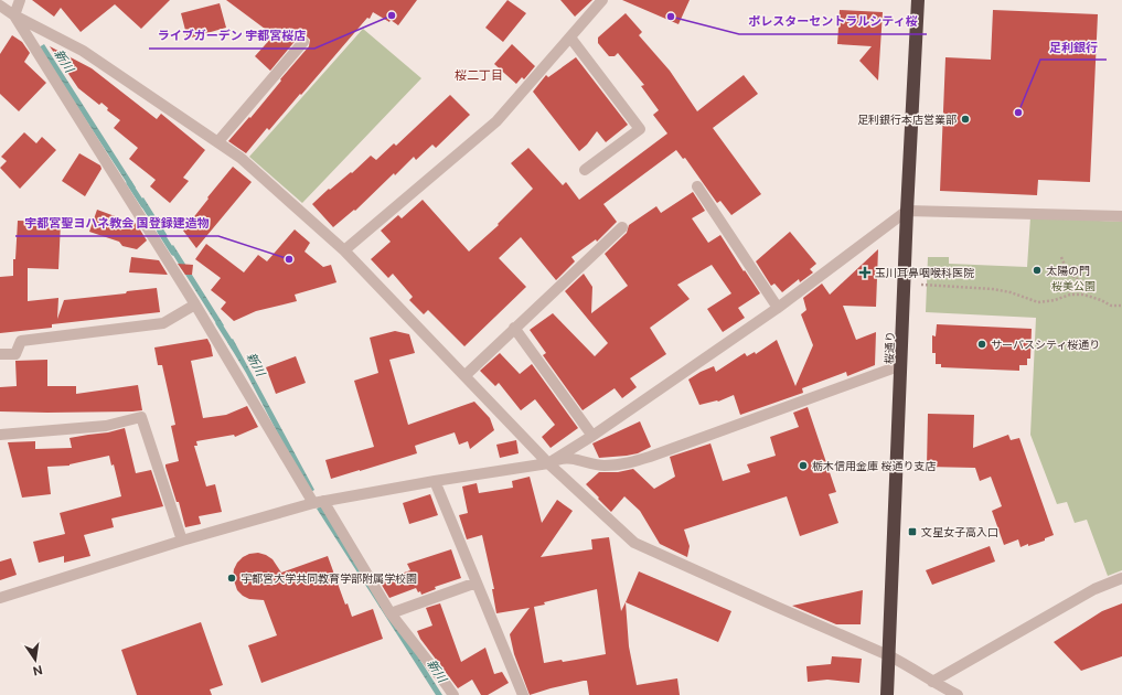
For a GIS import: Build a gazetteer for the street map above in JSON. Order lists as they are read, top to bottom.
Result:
{
  "streets": {
    "highway": ["桜通り"]
  },
  "districts": ["桜二丁目"],
  "water": ["新川"],
  "parks": ["桜美公園"],
  "places": {
    "other": [
      "ライブガーデン 宇都宮桜店",
      "ポレスターセントラルシティ桜",
      "足利銀行",
      "足利銀行本店営業部",
      "宇都宮聖ヨハネ教会 国登録建造物",
      "太陽の門",
      "サーパスシティ桜通り",
      "栃木信用金庫 桜通り支店",
      "宇都宮大学共同教育学部附属学校園"
    ],
    "health": ["玉川耳鼻咽喉科医院"],
    "transit": ["文星女子高入口"]
  },
  "north": "bottom"
}
